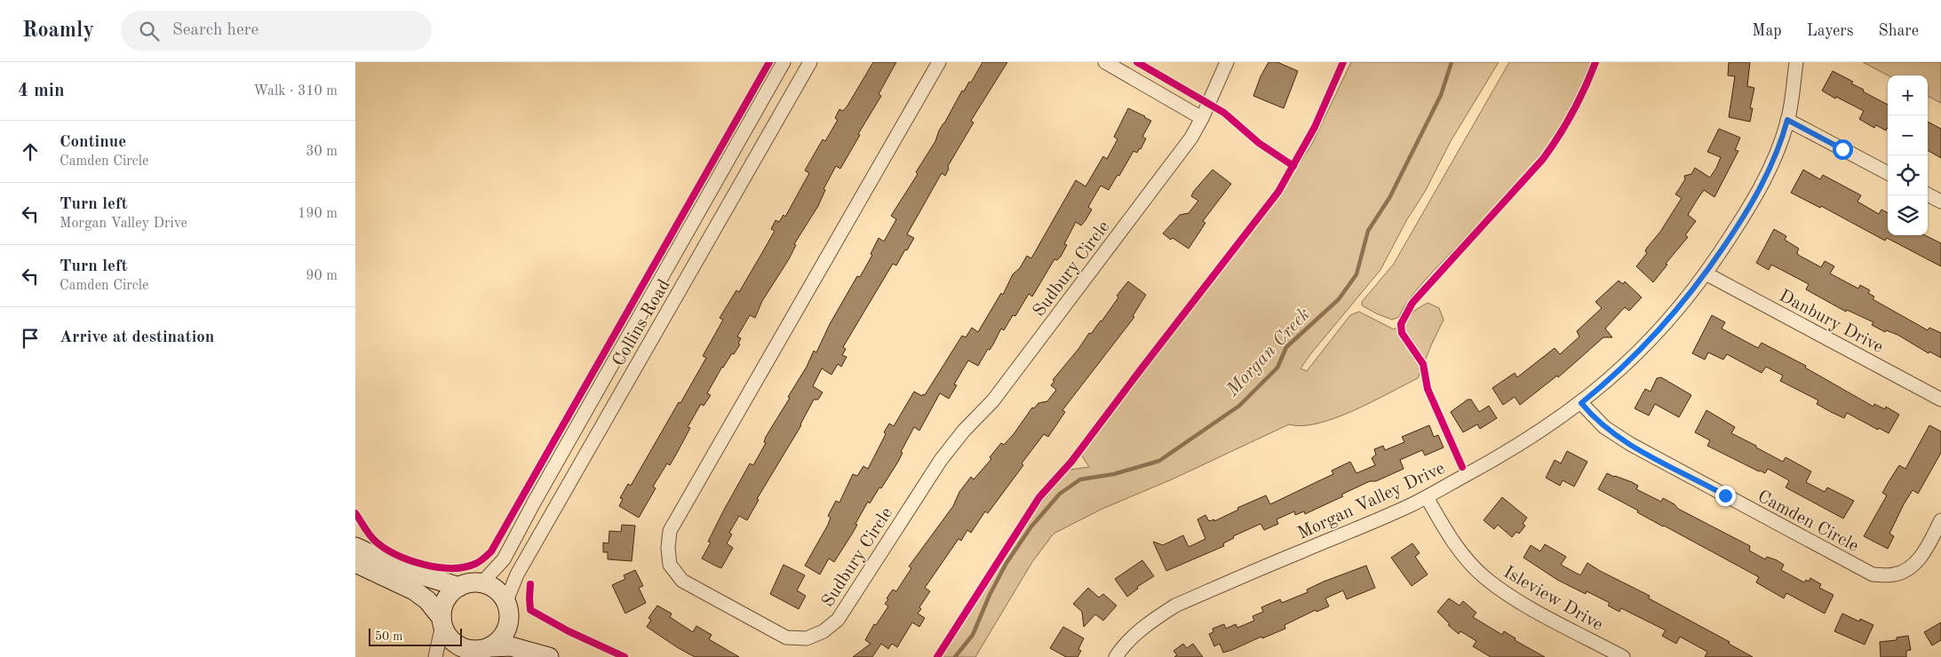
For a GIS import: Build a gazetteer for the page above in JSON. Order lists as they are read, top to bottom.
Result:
{
  "streets": {
    "street": [
      "Sudbury Circle",
      "Danbury Drive",
      "Collins Road",
      "Morgan Valley Drive",
      "Camden Circle",
      "Isleview Drive"
    ]
  },
  "crossings": [
    ["Danbury Drive", "Morgan Valley Drive"],
    ["Morgan Valley Drive", "Camden Circle"],
    ["Morgan Valley Drive", "Isleview Drive"]
  ],
  "water": ["Morgan Creek"],
  "scale_bar": "50 m",
  "page": {
    "header": "Roamly",
    "search": "Search here",
    "nav": ["Map", "Layers", "Share"],
    "heading": ["4 min", "Walk · 310 m"],
    "map_buttons": ["+", "−"],
    "list": [
      ["Continue", "Camden Circle", "30 m"],
      ["Turn left", "Morgan Valley Drive", "190 m"],
      ["Turn left", "Camden Circle", "90 m"],
      "Arrive at destination"
    ],
    "scale": "50 m"
  }
}
